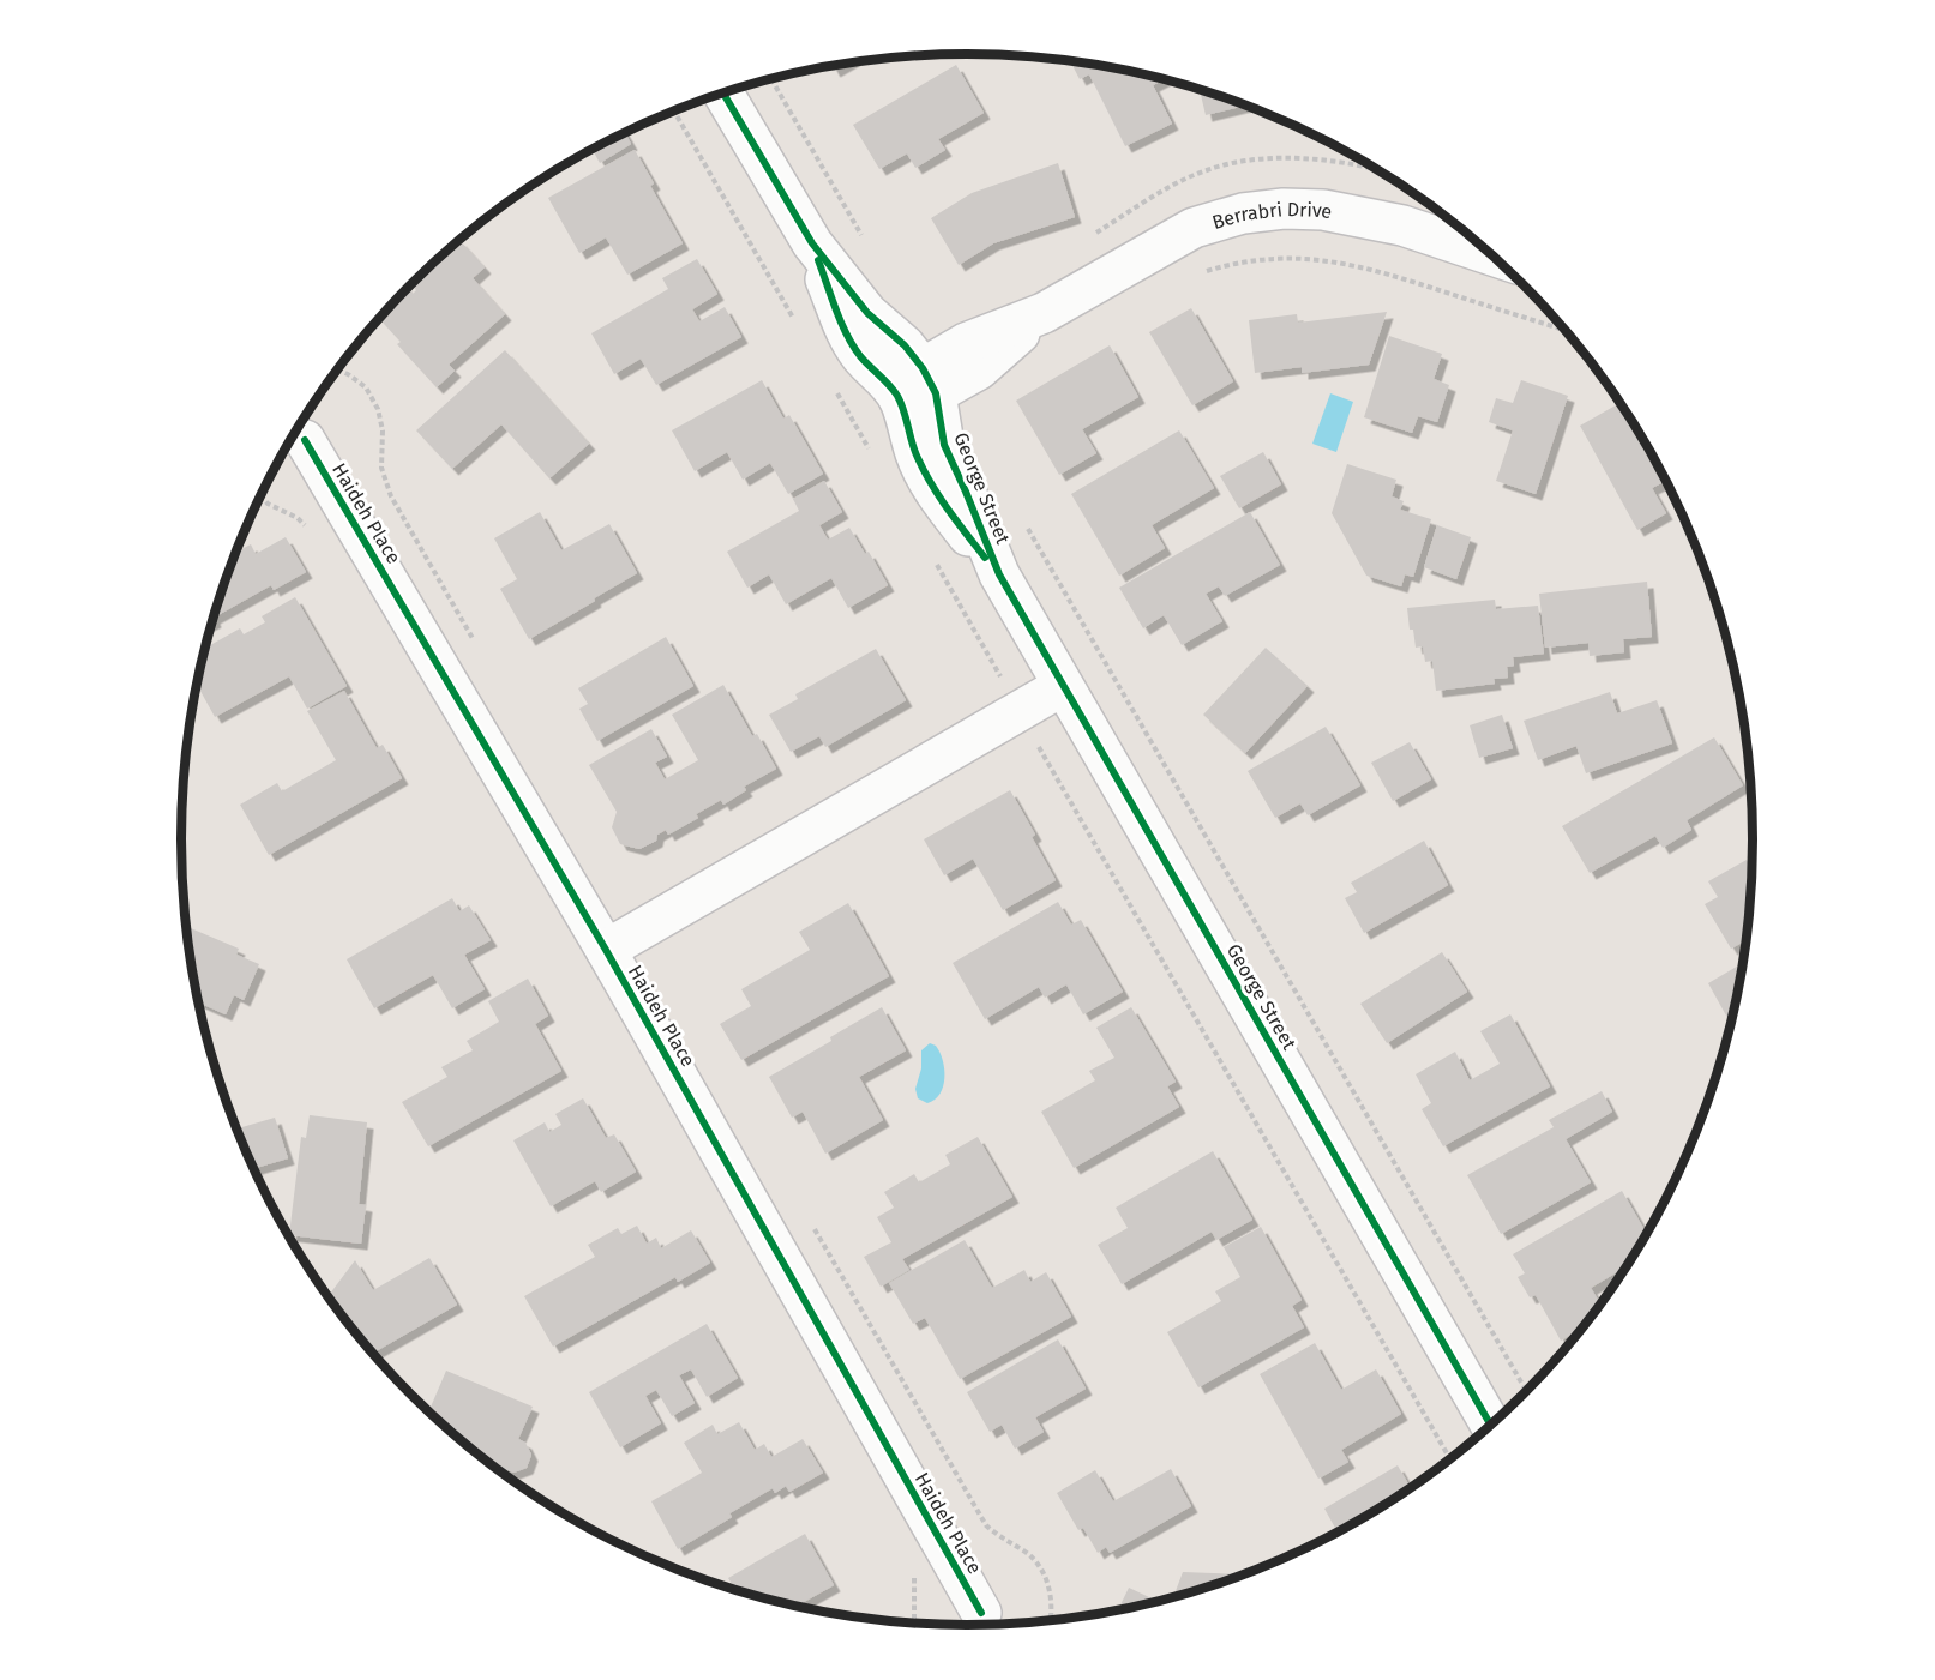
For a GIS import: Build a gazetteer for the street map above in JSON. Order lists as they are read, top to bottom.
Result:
{
  "streets": {
    "street": ["Berrabri Drive", "George Street", "Haideh Place"]
  },
  "crossings": [
    ["Berrabri Drive", "George Street"],
    ["George Street", "Haideh Place"]
  ]
}
